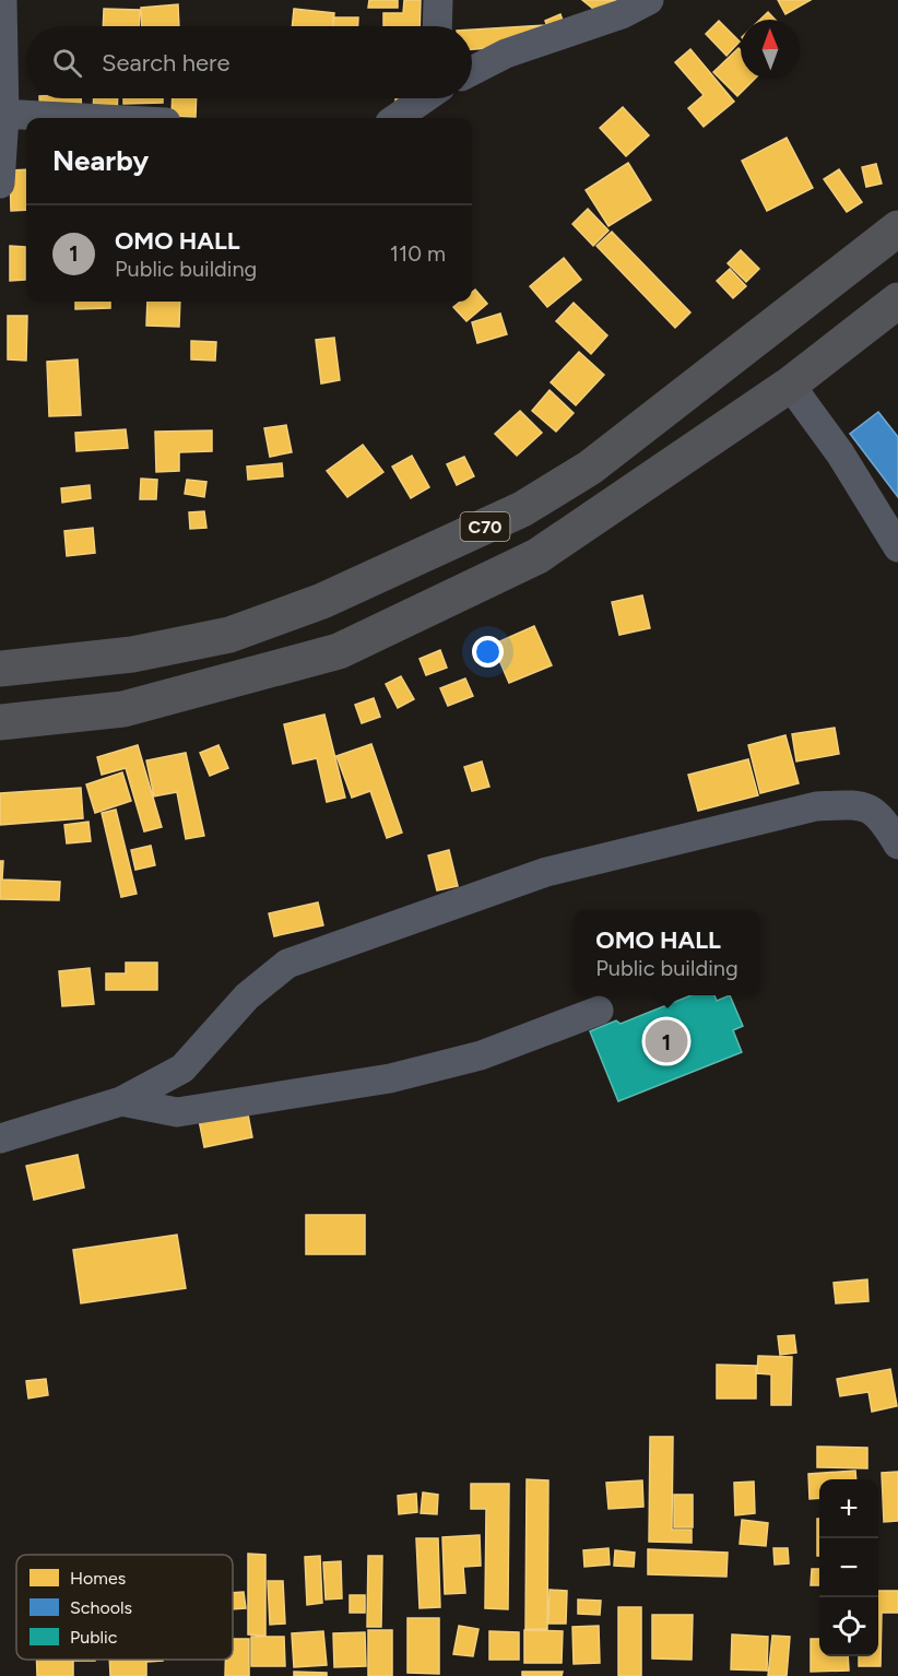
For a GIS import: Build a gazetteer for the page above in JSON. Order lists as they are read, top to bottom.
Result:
{
  "streets": {
    "highway": ["C70"]
  },
  "legend": ["Homes", "Schools", "Public"],
  "north": "top",
  "page": {
    "search": "Search here",
    "heading": "Nearby",
    "list": [
      {
        "mark": "1",
        "name": "OMO HALL",
        "note": "Public building",
        "value": "110 m"
      }
    ],
    "popup": ["OMO HALL", "Public building"],
    "pins": "1",
    "map_buttons": ["+", "−"]
  }
}
